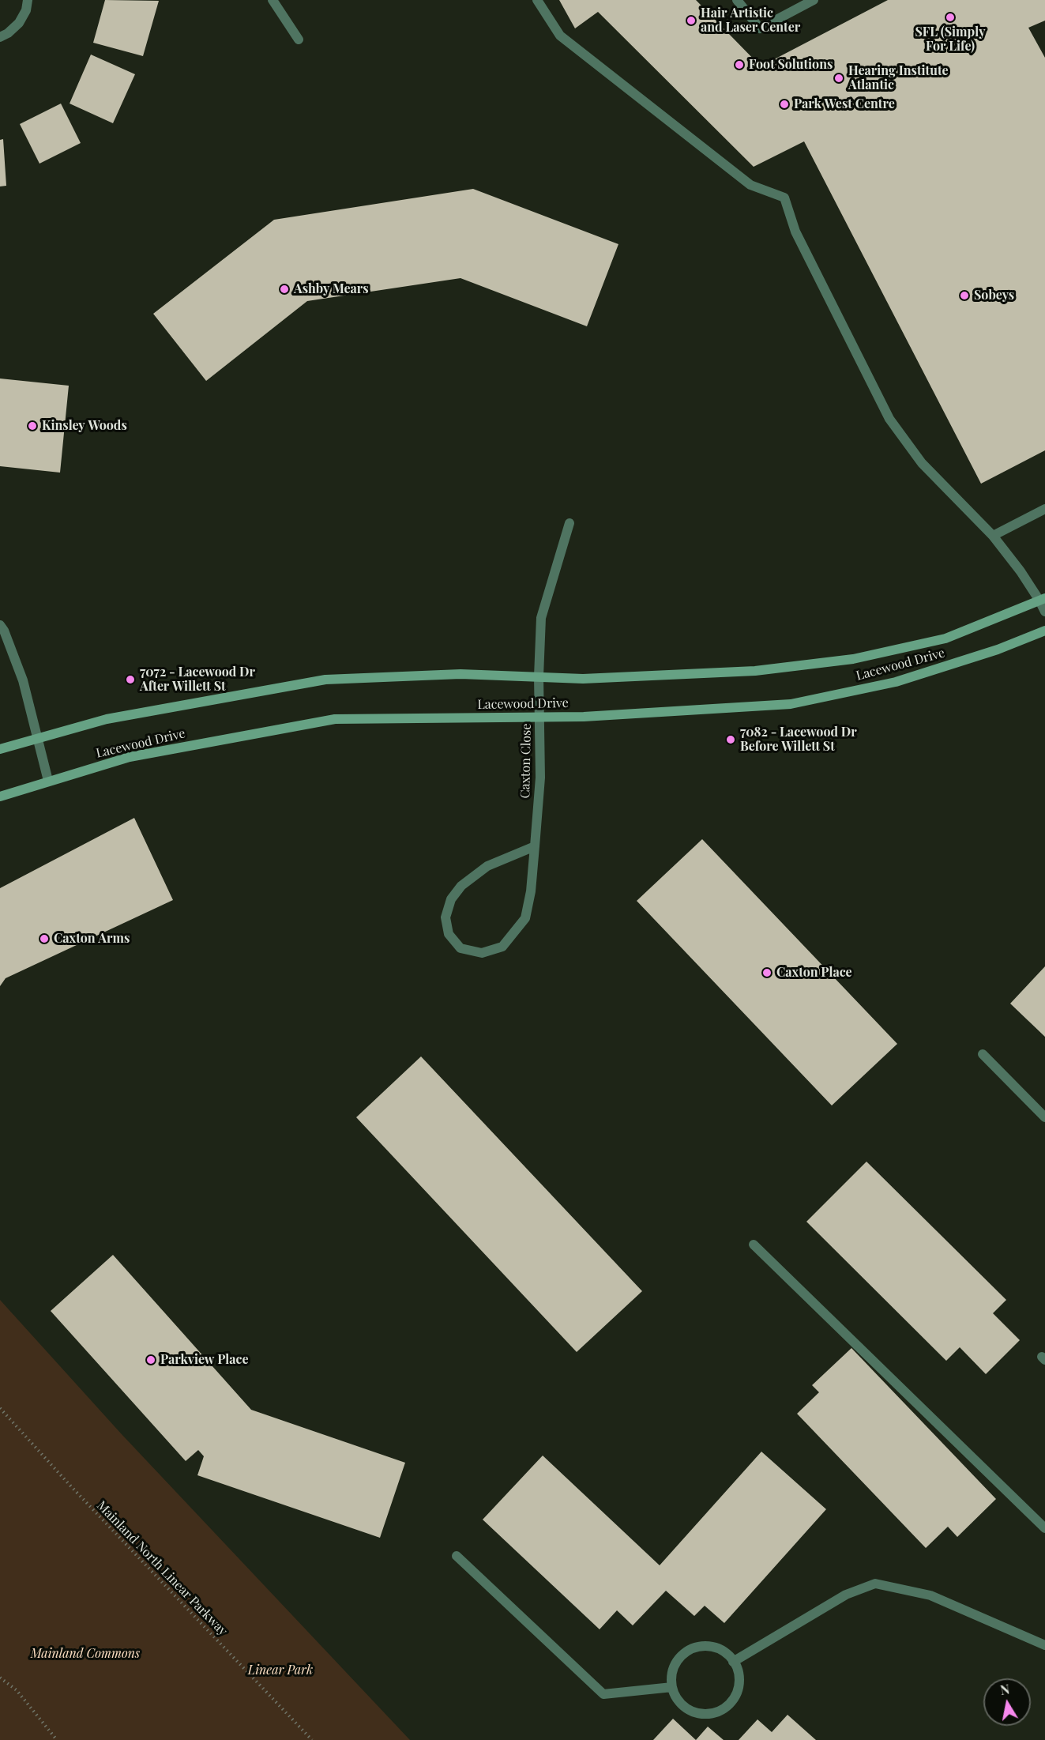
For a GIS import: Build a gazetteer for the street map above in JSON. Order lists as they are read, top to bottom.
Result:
{
  "streets": {
    "main road": ["Lacewood Drive"],
    "street": ["Caxton Close"],
    "path": ["Mainland North Linear Parkway"]
  },
  "crossings": [
    ["Lacewood Drive", "Caxton Close"]
  ],
  "parks": ["Mainland Commons", "Linear Park"],
  "places": [
    "SFL (Simply For Life)",
    "Hair Artistic and Laser Center",
    "Foot Solutions",
    "Hearing Institute Atlantic",
    "Park West Centre",
    "Ashby Mears",
    "Sobeys",
    "Kinsley Woods",
    "7072 - Lacewood Dr After Willett St",
    "7082 - Lacewood Dr Before Willett St",
    "Caxton Arms",
    "Caxton Place",
    "Parkview Place"
  ],
  "north": "top"
}
